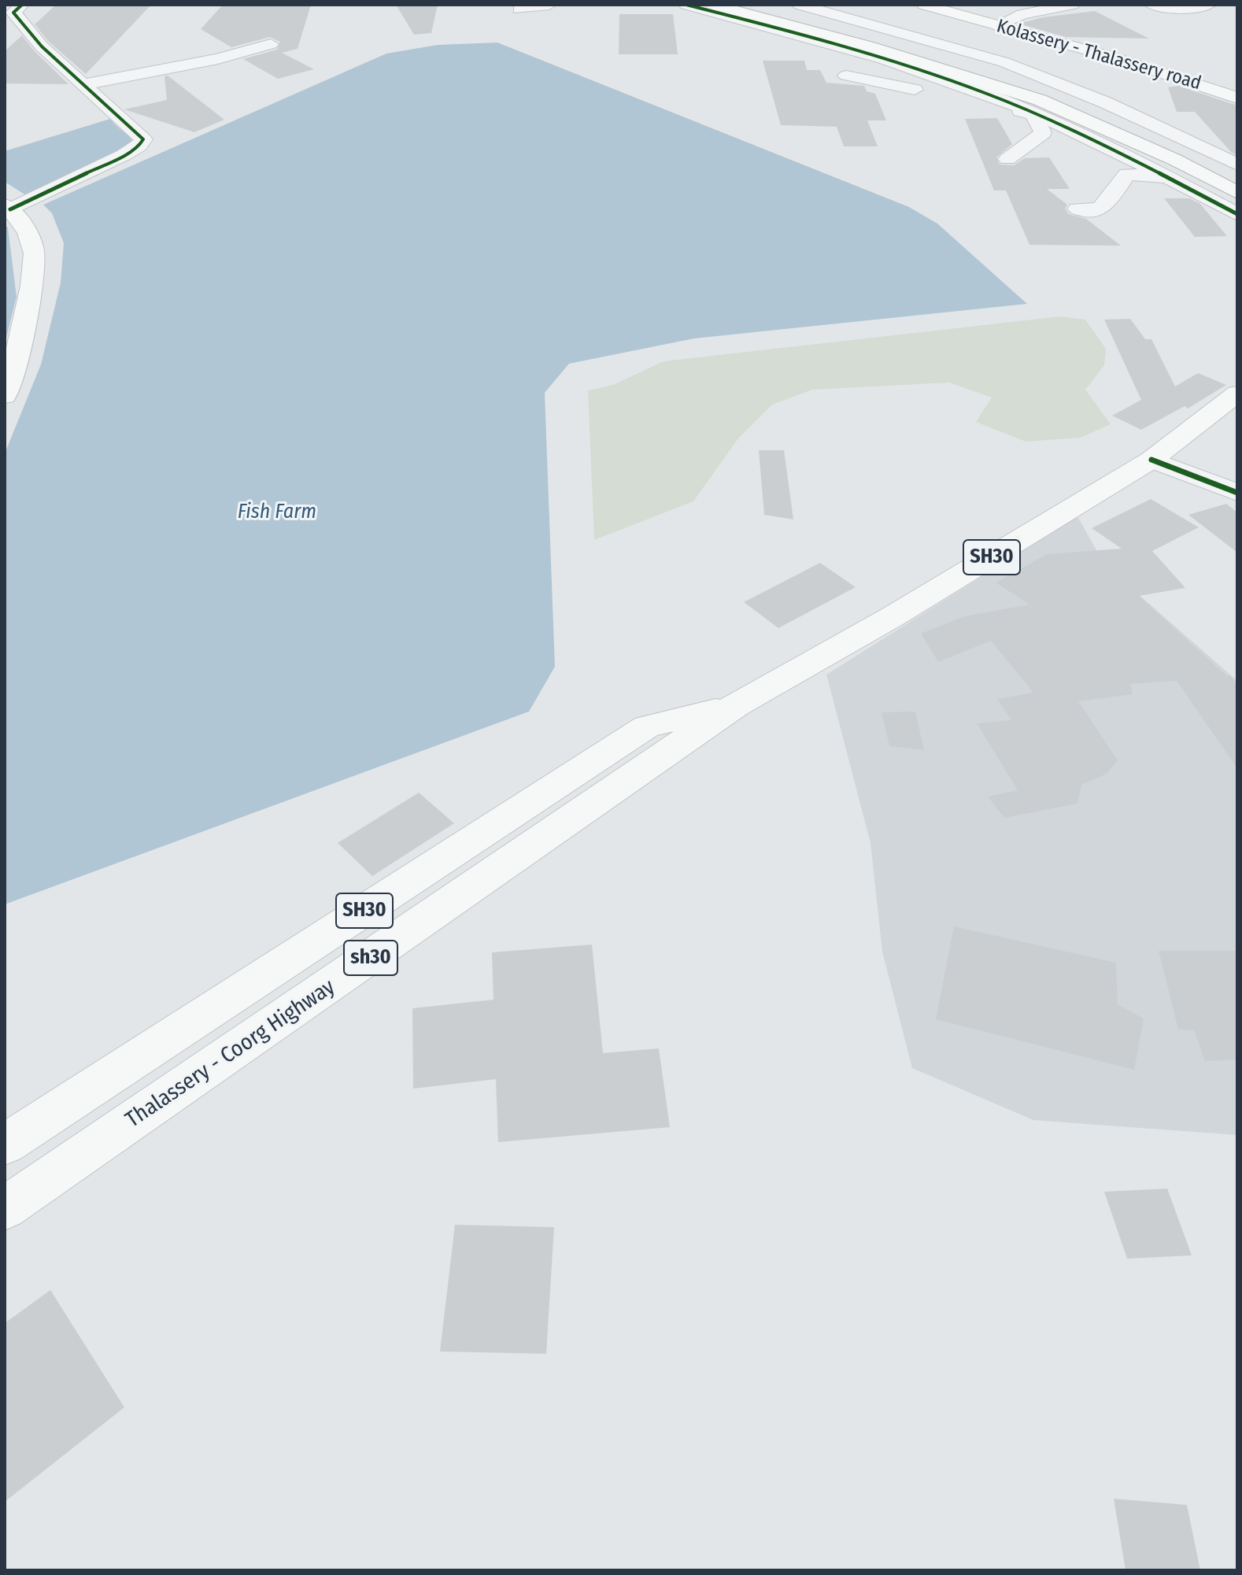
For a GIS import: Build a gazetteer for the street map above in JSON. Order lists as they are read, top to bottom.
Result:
{
  "streets": {
    "main road": [
      "Kolassery - Thalassery road",
      "SH30",
      "sh30",
      "Thalassery - Coorg Highway"
    ]
  },
  "crossings": [
    ["SH30", "Thalassery - Coorg Highway"]
  ],
  "water": ["Fish Farm"]
}
